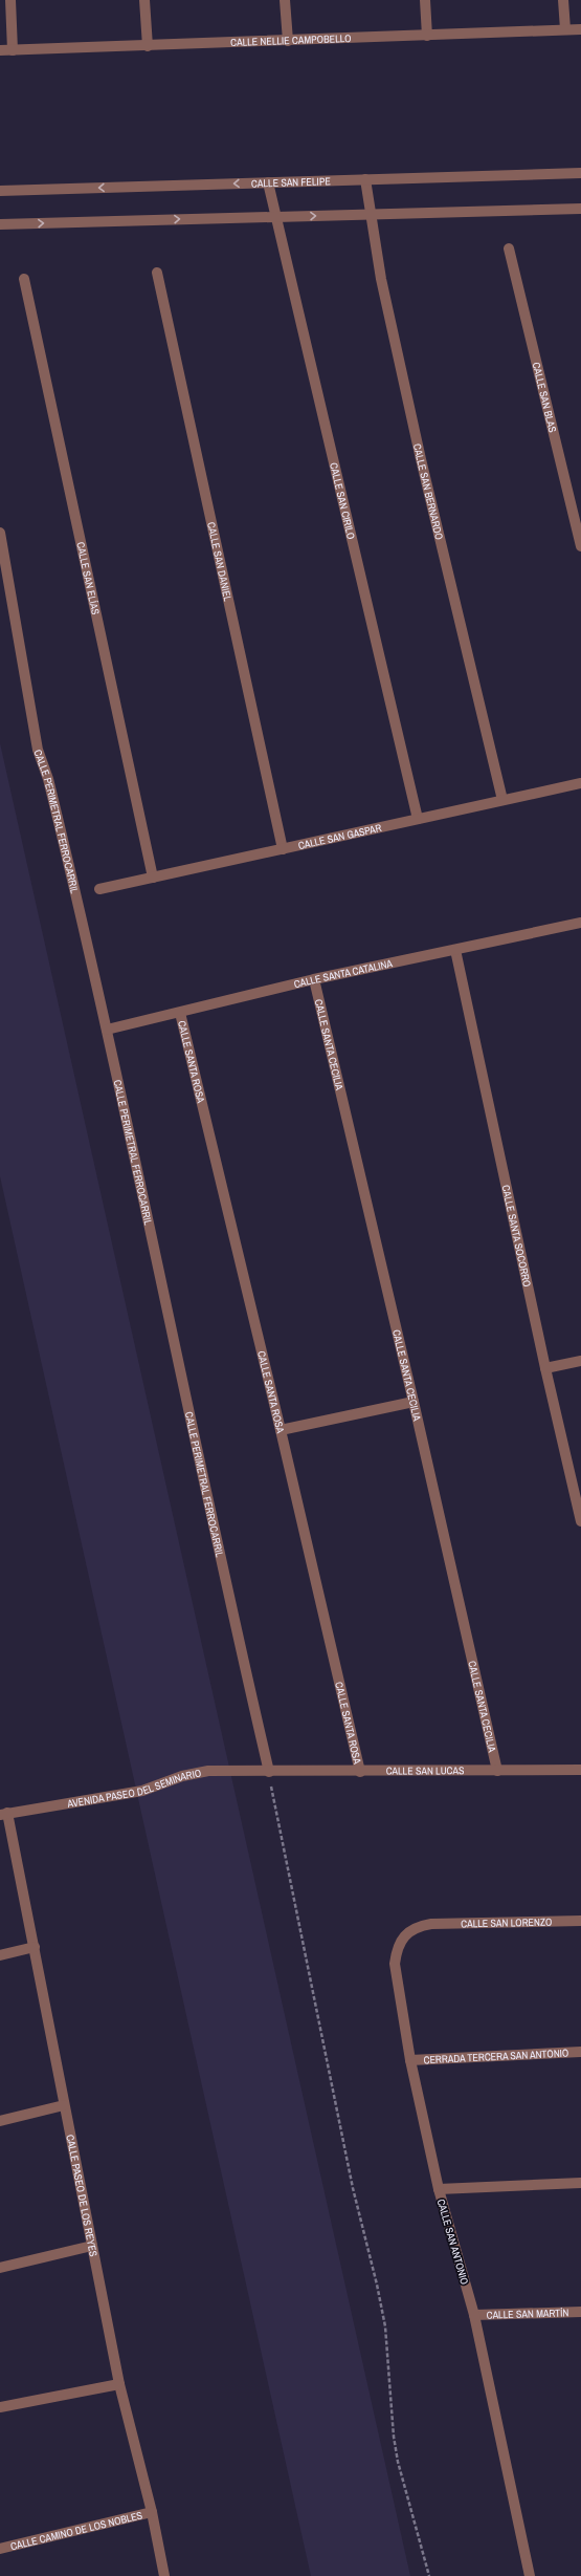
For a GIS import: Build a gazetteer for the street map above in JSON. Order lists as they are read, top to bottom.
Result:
{
  "streets": {
    "street": [
      "CALLE NELLIE CAMPOBELLO",
      "CALLE SAN FELIPE",
      "CALLE SAN BLAS",
      "CALLE SAN BERNARDO",
      "CALLE SAN CIRILO",
      "CALLE SAN DANIEL",
      "CALLE SAN ELÍAS",
      "CALLE PERIMETRAL FERROCARRIL",
      "CALLE SAN GASPAR",
      "CALLE SANTA CATALINA",
      "CALLE SANTA CECILIA",
      "CALLE SANTA ROSA",
      "CALLE SANTA SOCORRO",
      "CALLE SAN LUCAS",
      "AVENIDA PASEO DEL SEMINARIO",
      "CALLE SAN LORENZO",
      "CERRADA TERCERA SAN ANTONIO",
      "CALLE PASEO DE LOS REYES",
      "CALLE SAN ANTONIO",
      "CALLE SAN MARTÍN",
      "CALLE CAMINO DE LOS NOBLES"
    ]
  },
  "crossings": [
    ["CALLE SAN FELIPE", "CALLE SAN BERNARDO"],
    ["CALLE SAN FELIPE", "CALLE SAN CIRILO"],
    ["CALLE SAN BERNARDO", "CALLE SAN GASPAR"],
    ["CALLE SAN CIRILO", "CALLE SAN GASPAR"],
    ["CALLE SAN DANIEL", "CALLE SAN GASPAR"],
    ["CALLE SAN ELÍAS", "CALLE SAN GASPAR"],
    ["CALLE PERIMETRAL FERROCARRIL", "CALLE SANTA CATALINA"],
    ["CALLE PERIMETRAL FERROCARRIL", "CALLE SAN LUCAS"],
    ["CALLE PERIMETRAL FERROCARRIL", "AVENIDA PASEO DEL SEMINARIO"],
    ["CALLE SANTA CATALINA", "CALLE SANTA CECILIA"],
    ["CALLE SANTA CATALINA", "CALLE SANTA ROSA"],
    ["CALLE SANTA CATALINA", "CALLE SANTA SOCORRO"],
    ["CALLE SANTA CECILIA", "CALLE SAN LUCAS"],
    ["CALLE SANTA ROSA", "CALLE SAN LUCAS"],
    ["CALLE SAN LUCAS", "AVENIDA PASEO DEL SEMINARIO"],
    ["AVENIDA PASEO DEL SEMINARIO", "CALLE PASEO DE LOS REYES"],
    ["CALLE SAN LORENZO", "CALLE SAN ANTONIO"],
    ["CERRADA TERCERA SAN ANTONIO", "CALLE SAN ANTONIO"],
    ["CALLE PASEO DE LOS REYES", "CALLE CAMINO DE LOS NOBLES"],
    ["CALLE SAN ANTONIO", "CALLE SAN MARTÍN"]
  ]
}
